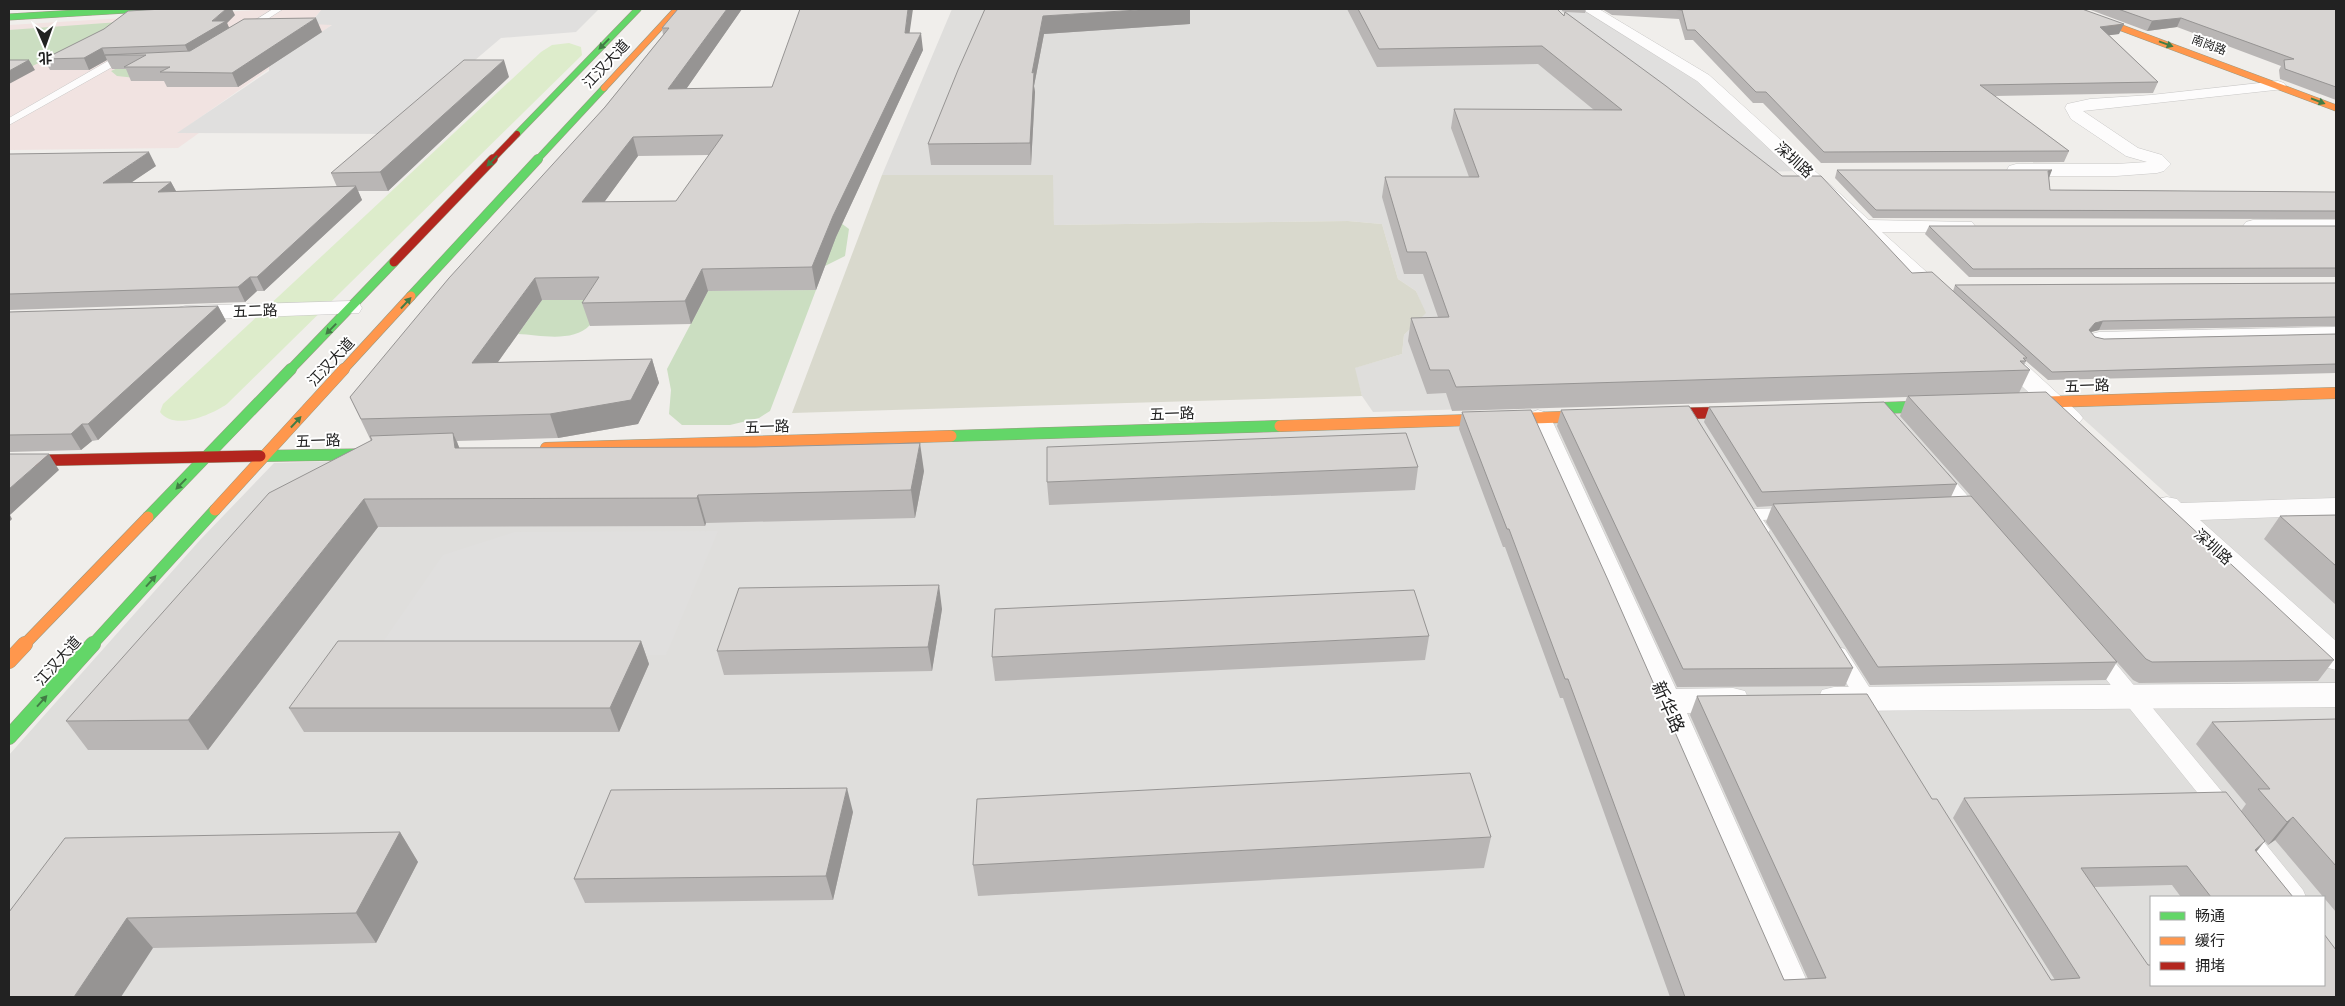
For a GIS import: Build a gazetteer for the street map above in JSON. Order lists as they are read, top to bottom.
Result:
{
  "streets": {
    "main road": ["南岗路", "江汉大道", "五一路"],
    "street": ["深圳路", "五二路", "新华路"]
  },
  "crossings": [
    ["江汉大道", "五二路"],
    ["江汉大道", "五一路"],
    ["五一路", "新华路"]
  ],
  "legend": ["畅通", "缓行", "拥堵"],
  "north": "bottom"
}
